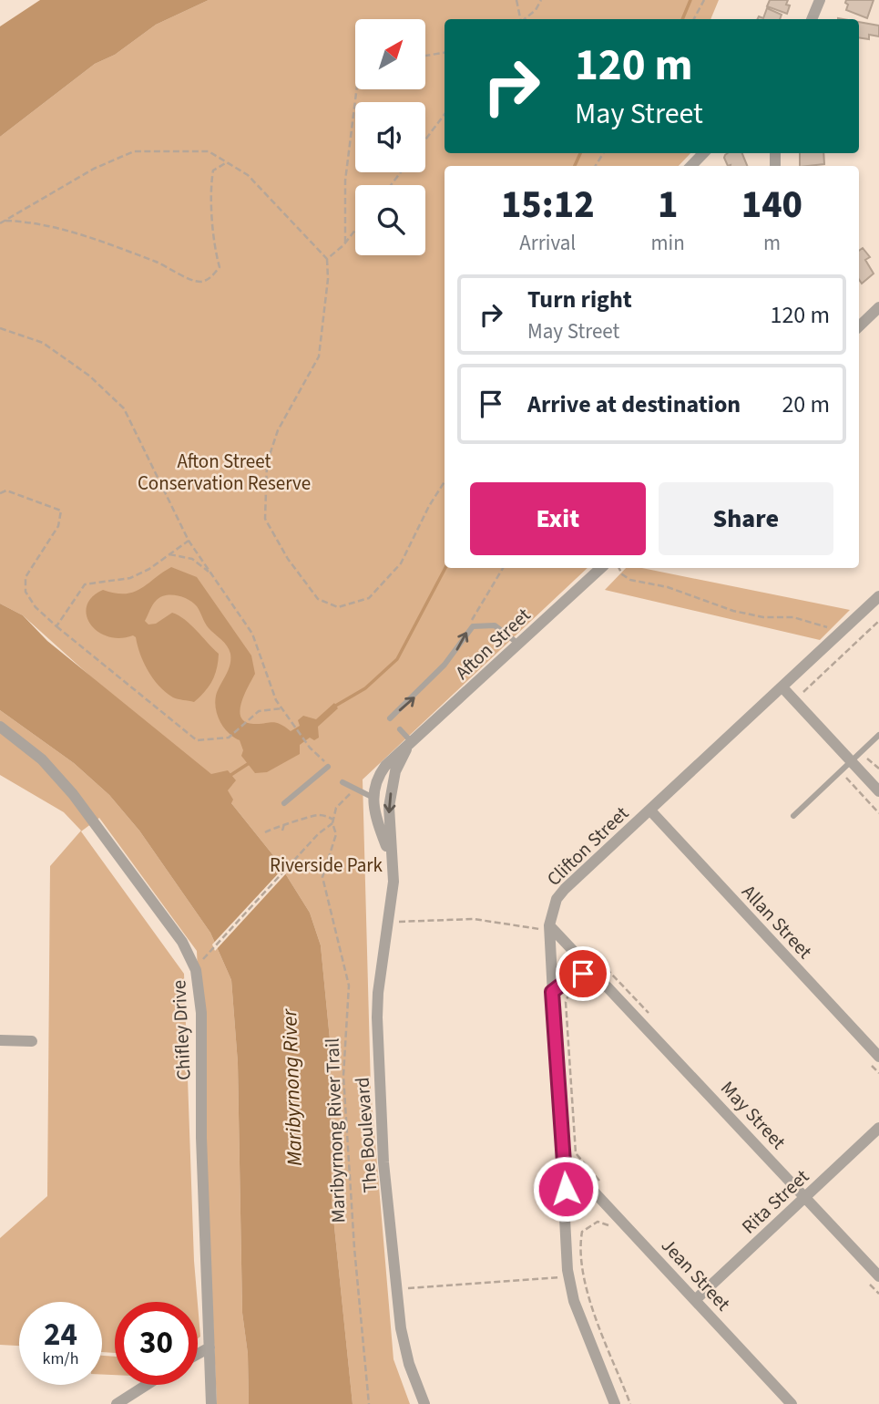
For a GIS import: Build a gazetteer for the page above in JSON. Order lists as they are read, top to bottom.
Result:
{
  "streets": {
    "street": [
      "Afton Street",
      "Clifton Street",
      "Allan Street",
      "Chifley Drive",
      "May Street",
      "The Boulevard",
      "Rita Street",
      "Jean Street"
    ],
    "path": ["Maribyrnong River Trail"]
  },
  "crossings": [
    ["Afton Street", "The Boulevard"],
    ["Clifton Street", "Allan Street"],
    ["Clifton Street", "May Street"],
    ["Clifton Street", "Jean Street"],
    ["May Street", "Rita Street"],
    ["Rita Street", "Jean Street"]
  ],
  "water": ["Maribyrnong River"],
  "parks": ["Afton Street Conservation Reserve", "Riverside Park"],
  "north": "top right",
  "page": {
    "turn": ["120 m", "May Street"],
    "eta": [
      "15:12",
      "Arrival",
      "1",
      "min",
      "140",
      "m"
    ],
    "list": [
      {
        "name": "Turn right",
        "note": "May Street",
        "value": "120 m"
      },
      {
        "name": "Arrive at destination",
        "value": "20 m"
      }
    ],
    "buttons": ["Exit", "Share"],
    "speed": "24 km/h",
    "limit": "30"
  }
}
